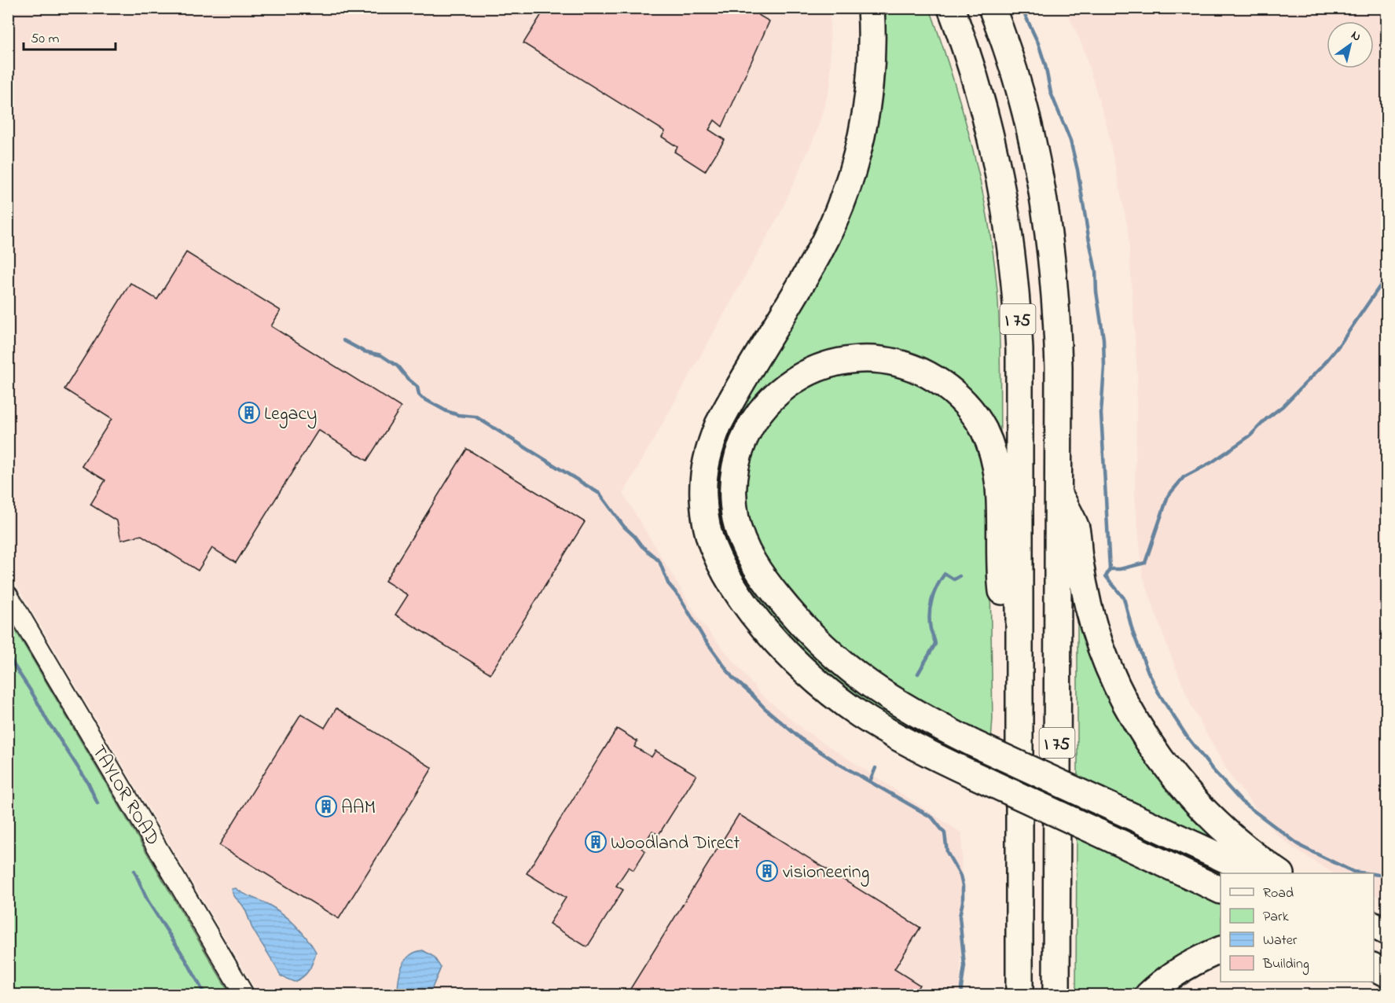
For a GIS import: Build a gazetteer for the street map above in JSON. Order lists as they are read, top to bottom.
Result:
{
  "streets": {
    "highway": ["I 75"],
    "street": ["TAYLOR ROAD"]
  },
  "places": {
    "building": [
      "Legacy",
      "AAM",
      "Woodland Direct",
      "visioneering"
    ]
  },
  "legend": [
    "Road",
    "Park",
    "Water",
    "Building"
  ],
  "scale_bar": "50 m",
  "north": "top right"
}
